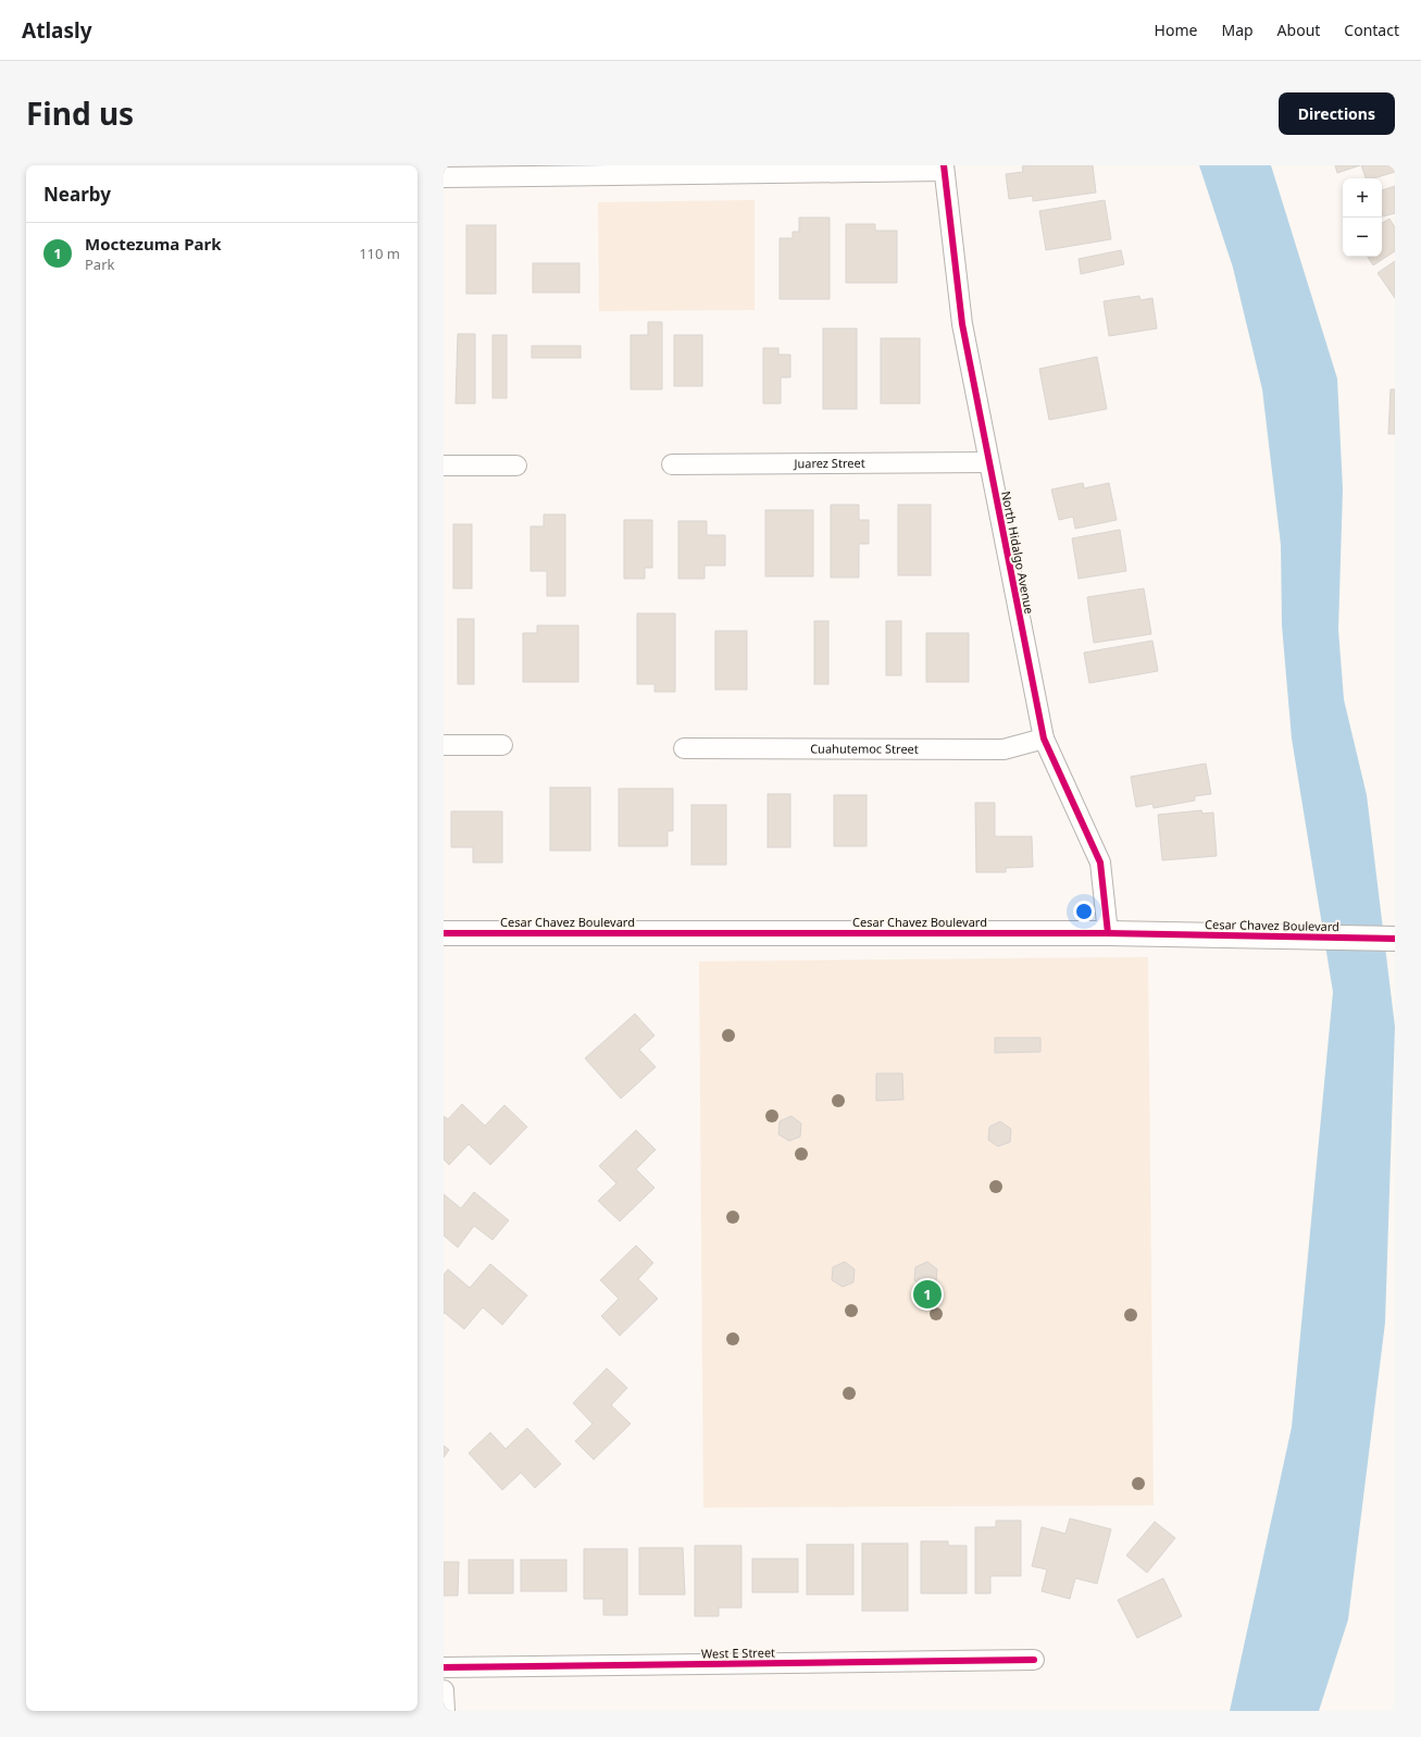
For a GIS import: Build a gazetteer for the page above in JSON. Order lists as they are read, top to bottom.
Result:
{
  "streets": {
    "street": [
      "Juarez Street",
      "North Hidalgo Avenue",
      "Cuahutemoc Street",
      "Cesar Chavez Boulevard",
      "West E Street"
    ]
  },
  "crossings": [
    ["Juarez Street", "North Hidalgo Avenue"],
    ["North Hidalgo Avenue", "Cuahutemoc Street"],
    ["North Hidalgo Avenue", "Cesar Chavez Boulevard"]
  ],
  "page": {
    "header": "Atlasly",
    "nav": [
      "Home",
      "Map",
      "About",
      "Contact"
    ],
    "title": "Find us",
    "buttons": "Directions",
    "heading": "Nearby",
    "map_buttons": ["+", "−"],
    "list": [
      {
        "mark": "1",
        "name": "Moctezuma Park",
        "note": "Park",
        "value": "110 m"
      }
    ],
    "pins": "1"
  }
}
